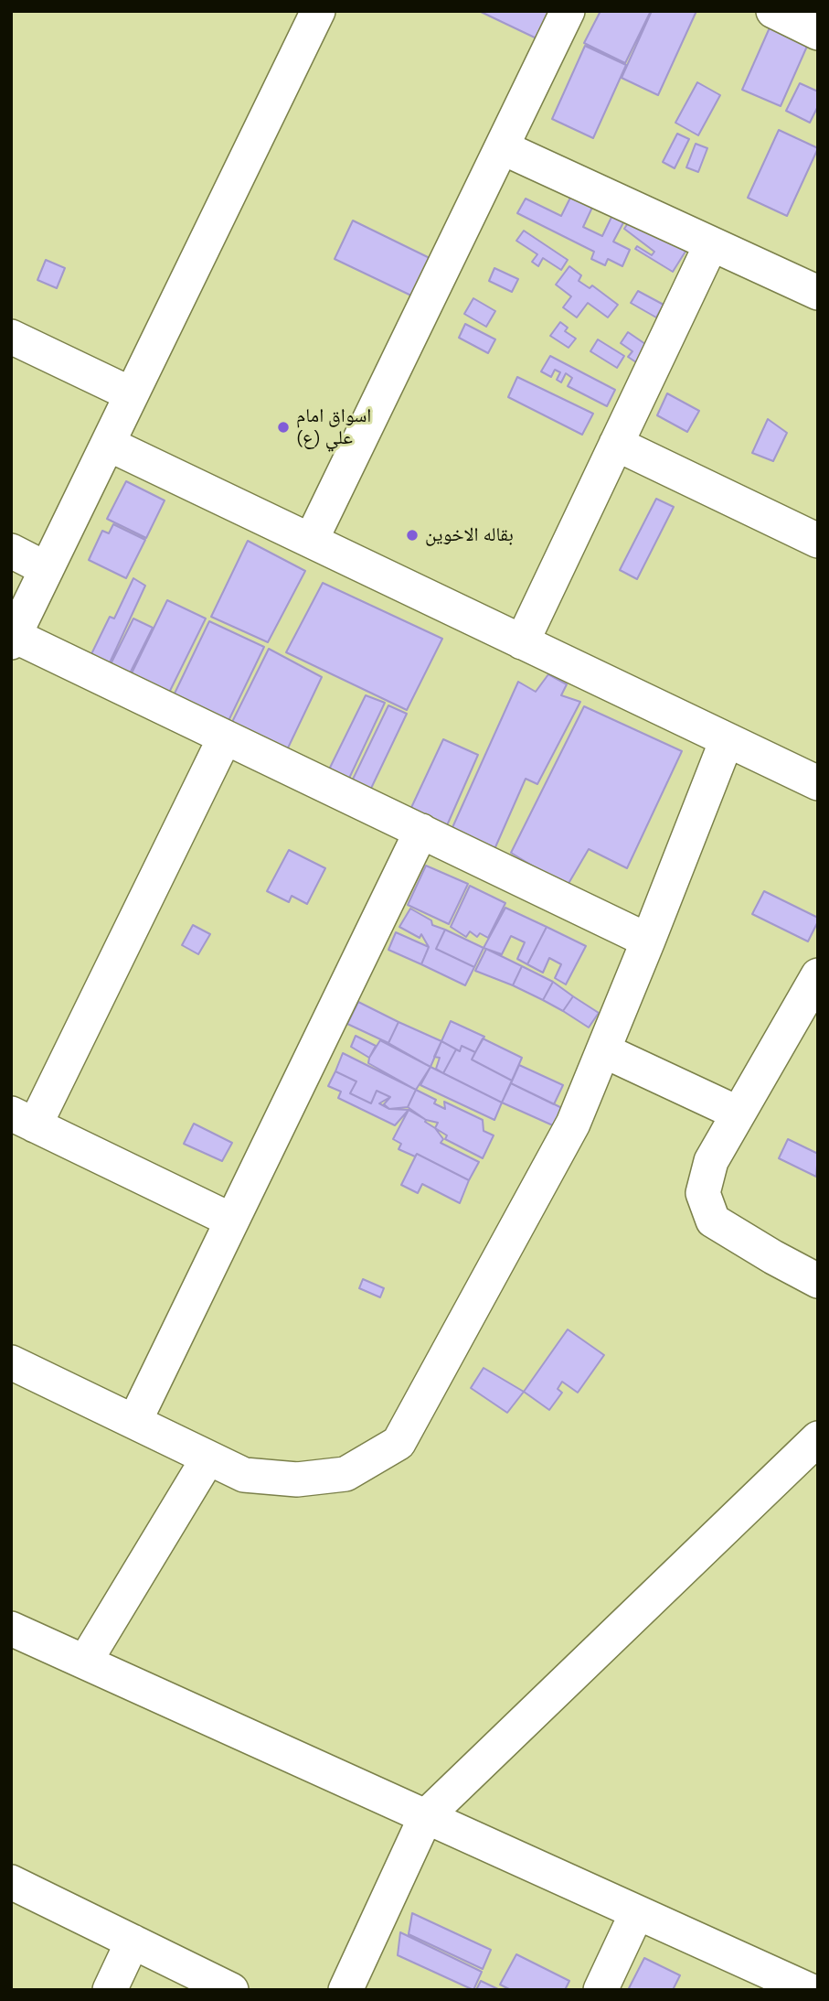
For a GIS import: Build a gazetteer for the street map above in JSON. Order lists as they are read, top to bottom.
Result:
{
  "places": ["اسواق امام علي (ع)", "بقاله الاخوين"]
}
